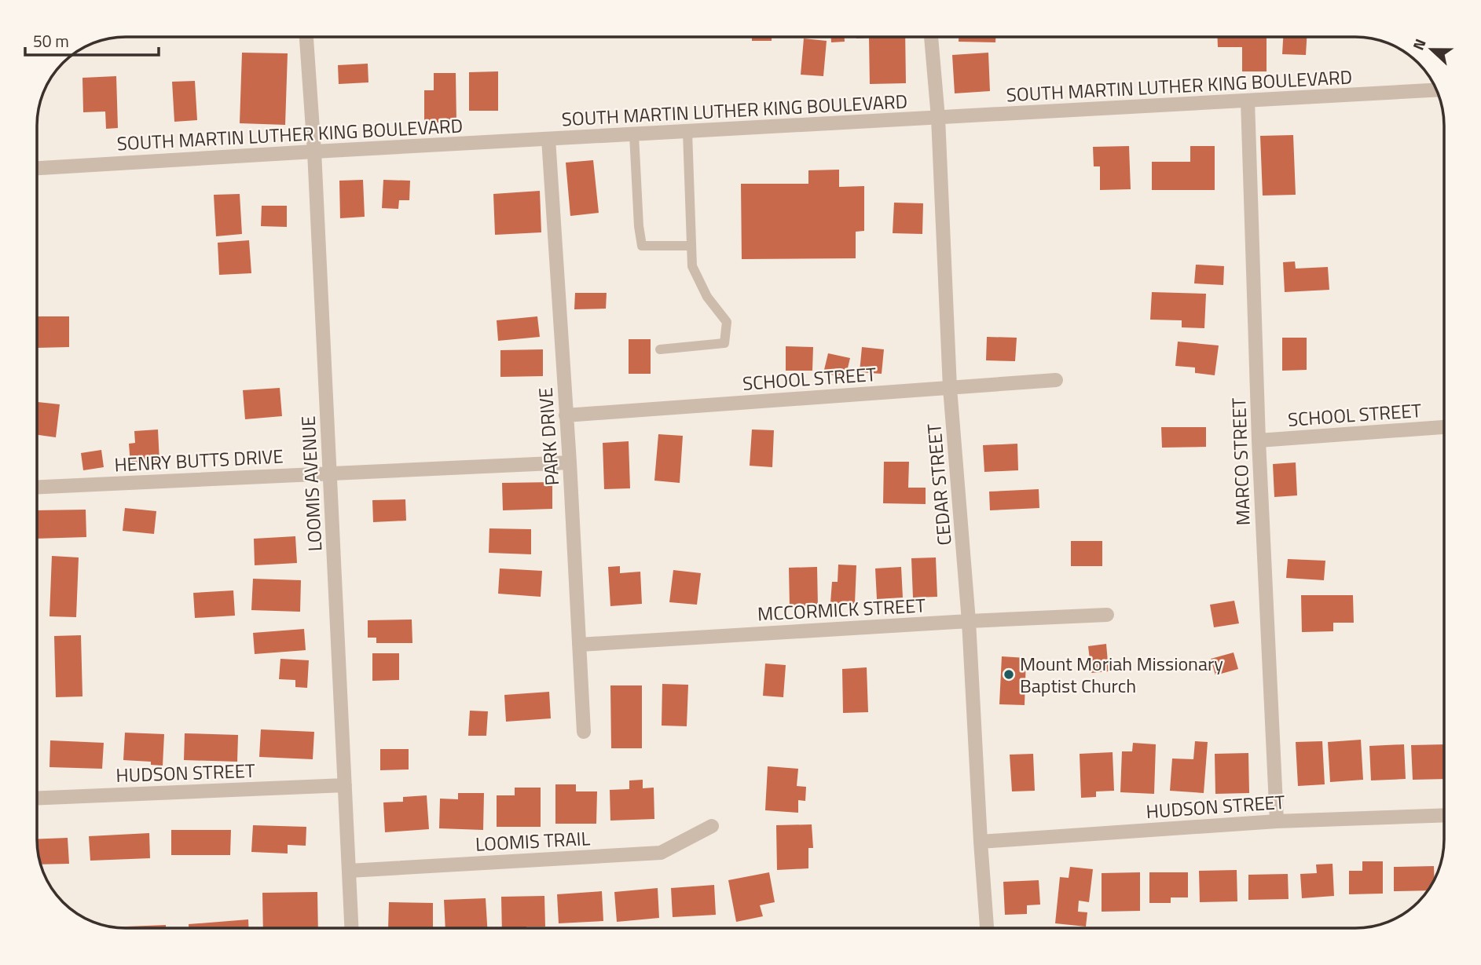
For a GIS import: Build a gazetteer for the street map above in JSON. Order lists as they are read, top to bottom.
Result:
{
  "streets": {
    "street": [
      "SOUTH MARTIN LUTHER KING BOULEVARD",
      "SCHOOL STREET",
      "PARK DRIVE",
      "HENRY BUTTS DRIVE",
      "MARCO STREET",
      "LOOMIS AVENUE",
      "CEDAR STREET",
      "MCCORMICK STREET",
      "HUDSON STREET",
      "LOOMIS TRAIL"
    ]
  },
  "crossings": [
    ["SOUTH MARTIN LUTHER KING BOULEVARD", "PARK DRIVE"],
    ["SOUTH MARTIN LUTHER KING BOULEVARD", "MARCO STREET"],
    ["SOUTH MARTIN LUTHER KING BOULEVARD", "LOOMIS AVENUE"],
    ["SOUTH MARTIN LUTHER KING BOULEVARD", "CEDAR STREET"],
    ["SCHOOL STREET", "PARK DRIVE"],
    ["SCHOOL STREET", "MARCO STREET"],
    ["SCHOOL STREET", "CEDAR STREET"],
    ["PARK DRIVE", "HENRY BUTTS DRIVE"],
    ["PARK DRIVE", "MCCORMICK STREET"],
    ["HENRY BUTTS DRIVE", "LOOMIS AVENUE"],
    ["MARCO STREET", "HUDSON STREET"],
    ["LOOMIS AVENUE", "HUDSON STREET"],
    ["LOOMIS AVENUE", "LOOMIS TRAIL"],
    ["CEDAR STREET", "MCCORMICK STREET"],
    ["CEDAR STREET", "HUDSON STREET"]
  ],
  "places": ["Mount Moriah Missionary Baptist Church"],
  "scale_bar": "50 m",
  "north": "left"
}
